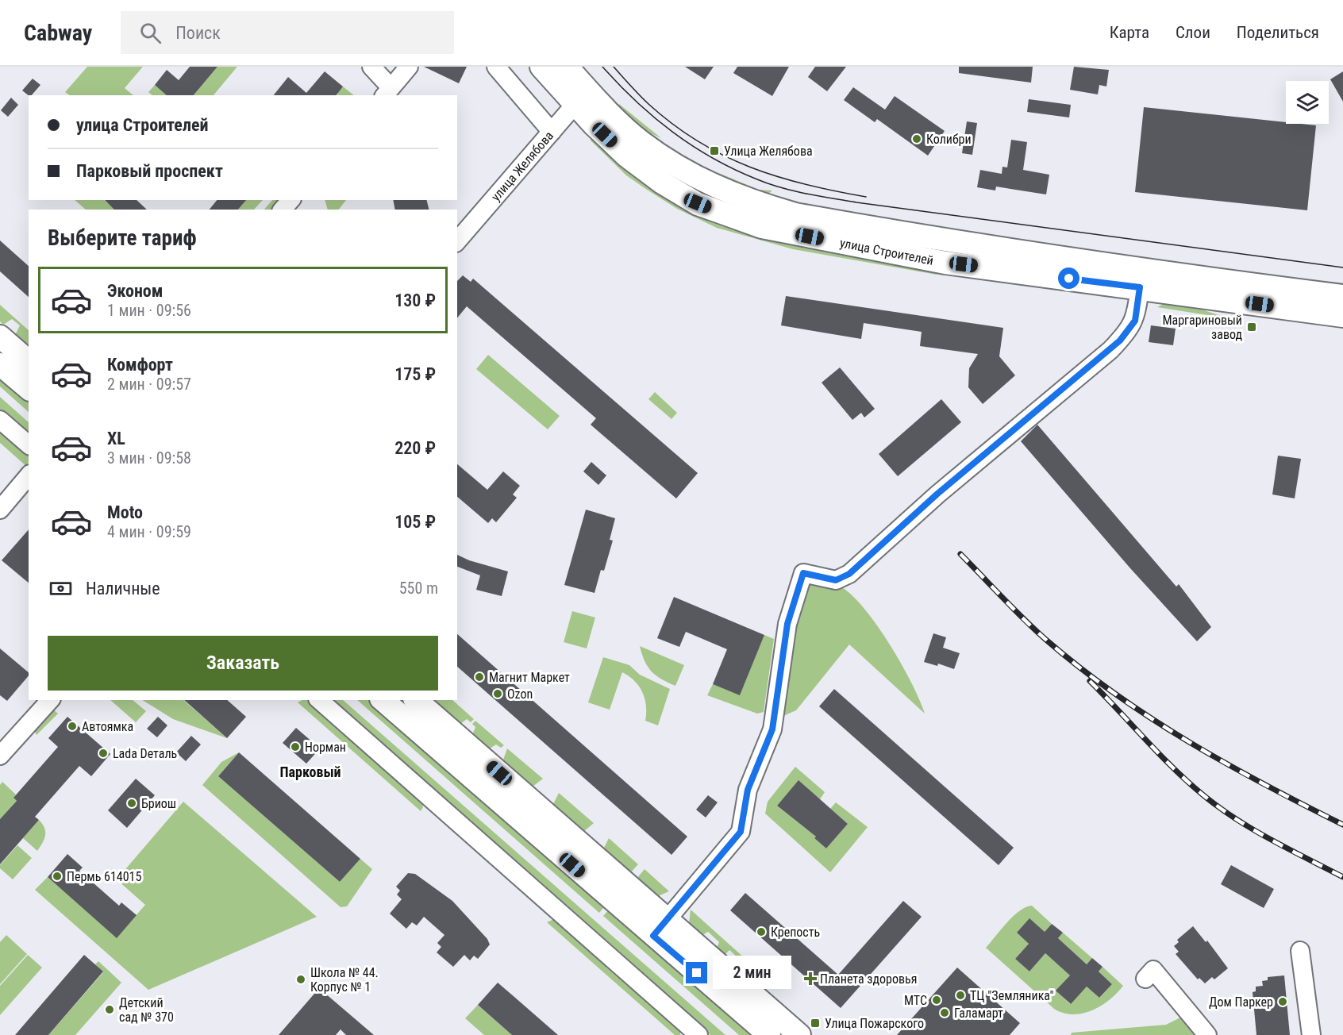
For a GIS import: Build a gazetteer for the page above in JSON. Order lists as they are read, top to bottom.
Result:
{
  "streets": {
    "main road": ["улица Строителей"],
    "street": ["улица Желябова"]
  },
  "crossings": [
    ["улица Желябова", "улица Строителей"]
  ],
  "districts": ["Парковый"],
  "places": {
    "other": [
      "Колибри",
      "Магнит Маркет",
      "Ozon",
      "Автоямка",
      "Норман",
      "Lada Dеталь",
      "Бриош",
      "Пермь 614015",
      "Крепость",
      "Школа № 44. Корпус № 1",
      "ТЦ \"Земляника\"",
      "МТС",
      "Дом Паркер",
      "Детский сад № 370",
      "Галамарт"
    ],
    "transit": ["Улица Желябова", "Маргариновый завод", "Улица Пожарского"],
    "health": ["Планета здоровья"]
  },
  "page": {
    "header": "Cabway",
    "search": "Поиск",
    "nav": ["Карта", "Слои", "Поделиться"],
    "banner": ["улица Строителей", "Парковый проспект"],
    "heading": "Выберите тариф",
    "list": [
      {
        "name": "Эконом",
        "note": "1 мин · 09:56",
        "value": "130 ₽"
      },
      {
        "name": "Комфорт",
        "note": "2 мин · 09:57",
        "value": "175 ₽"
      },
      {
        "name": "XL",
        "note": "3 мин · 09:58",
        "value": "220 ₽"
      },
      {
        "name": "Moto",
        "note": "4 мин · 09:59",
        "value": "105 ₽"
      }
    ],
    "pay": ["Наличные", "550 m"],
    "buttons": "Заказать",
    "bubble": "2 мин"
  }
}
